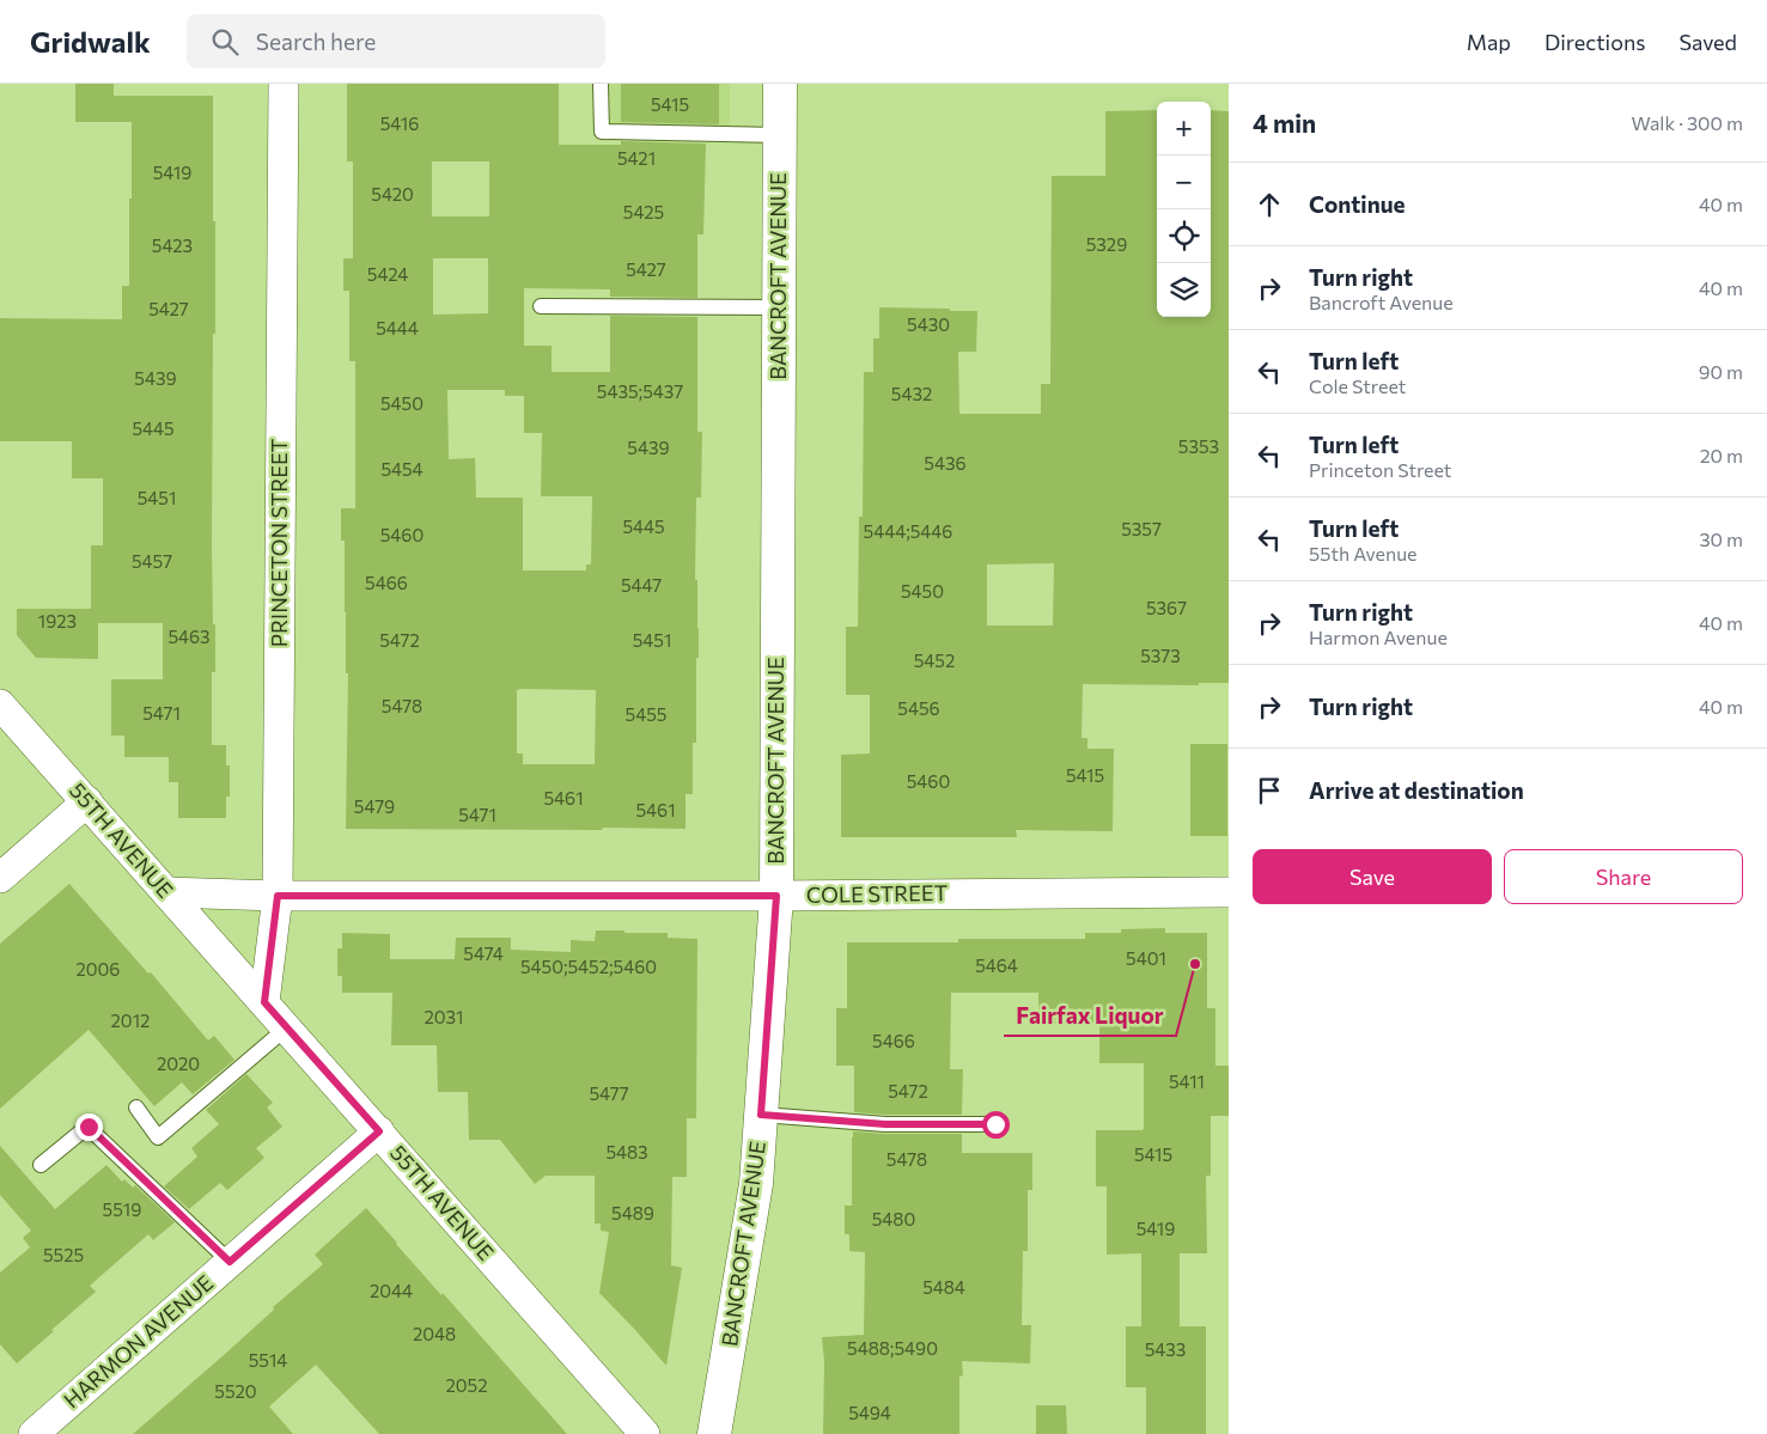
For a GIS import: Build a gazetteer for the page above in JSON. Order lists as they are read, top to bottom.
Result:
{
  "streets": {
    "street": [
      "BANCROFT AVENUE",
      "PRINCETON STREET",
      "55TH AVENUE",
      "COLE STREET",
      "HARMON AVENUE"
    ]
  },
  "crossings": [
    ["BANCROFT AVENUE", "COLE STREET"],
    ["PRINCETON STREET", "55TH AVENUE"],
    ["PRINCETON STREET", "COLE STREET"],
    ["55TH AVENUE", "COLE STREET"],
    ["55TH AVENUE", "HARMON AVENUE"]
  ],
  "places": ["Fairfax Liquor"],
  "house_numbers": [
    "5415",
    "5416",
    "5421",
    "5419",
    "5420",
    "5425",
    "5329",
    "5423",
    "5427",
    "5424",
    "5427",
    "5430",
    "5444",
    "5439",
    "5435;5437",
    "5432",
    "5450",
    "5445",
    "5353",
    "5439",
    "5436",
    "5454",
    "5451",
    "5445",
    "5357",
    "5444;5446",
    "5460",
    "5457",
    "5466",
    "5447",
    "5450",
    "5367",
    "1923",
    "5463",
    "5472",
    "5451",
    "5373",
    "5452",
    "5478",
    "5456",
    "5471",
    "5455",
    "5415",
    "5460",
    "5461",
    "5479",
    "5461",
    "5471",
    "5474",
    "5401",
    "5464",
    "5450;5452;5460",
    "2006",
    "2031",
    "2012",
    "5466",
    "2020",
    "5411",
    "5472",
    "5477",
    "5483",
    "5415",
    "5478",
    "5519",
    "5489",
    "5480",
    "5419",
    "5525",
    "5484",
    "2044",
    "2048",
    "5488;5490",
    "5433",
    "5514",
    "2052",
    "5520",
    "5494"
  ],
  "page": {
    "header": "Gridwalk",
    "search": "Search here",
    "nav": ["Map", "Directions", "Saved"],
    "heading": ["4 min", "Walk · 300 m"],
    "map_buttons": ["+", "−"],
    "list": [
      ["Continue", "40 m"],
      ["Turn right", "Bancroft Avenue", "40 m"],
      ["Turn left", "Cole Street", "90 m"],
      ["Turn left", "Princeton Street", "20 m"],
      ["Turn left", "55th Avenue", "30 m"],
      ["Turn right", "Harmon Avenue", "40 m"],
      ["Turn right", "40 m"],
      "Arrive at destination"
    ],
    "buttons": ["Save", "Share"]
  }
}
